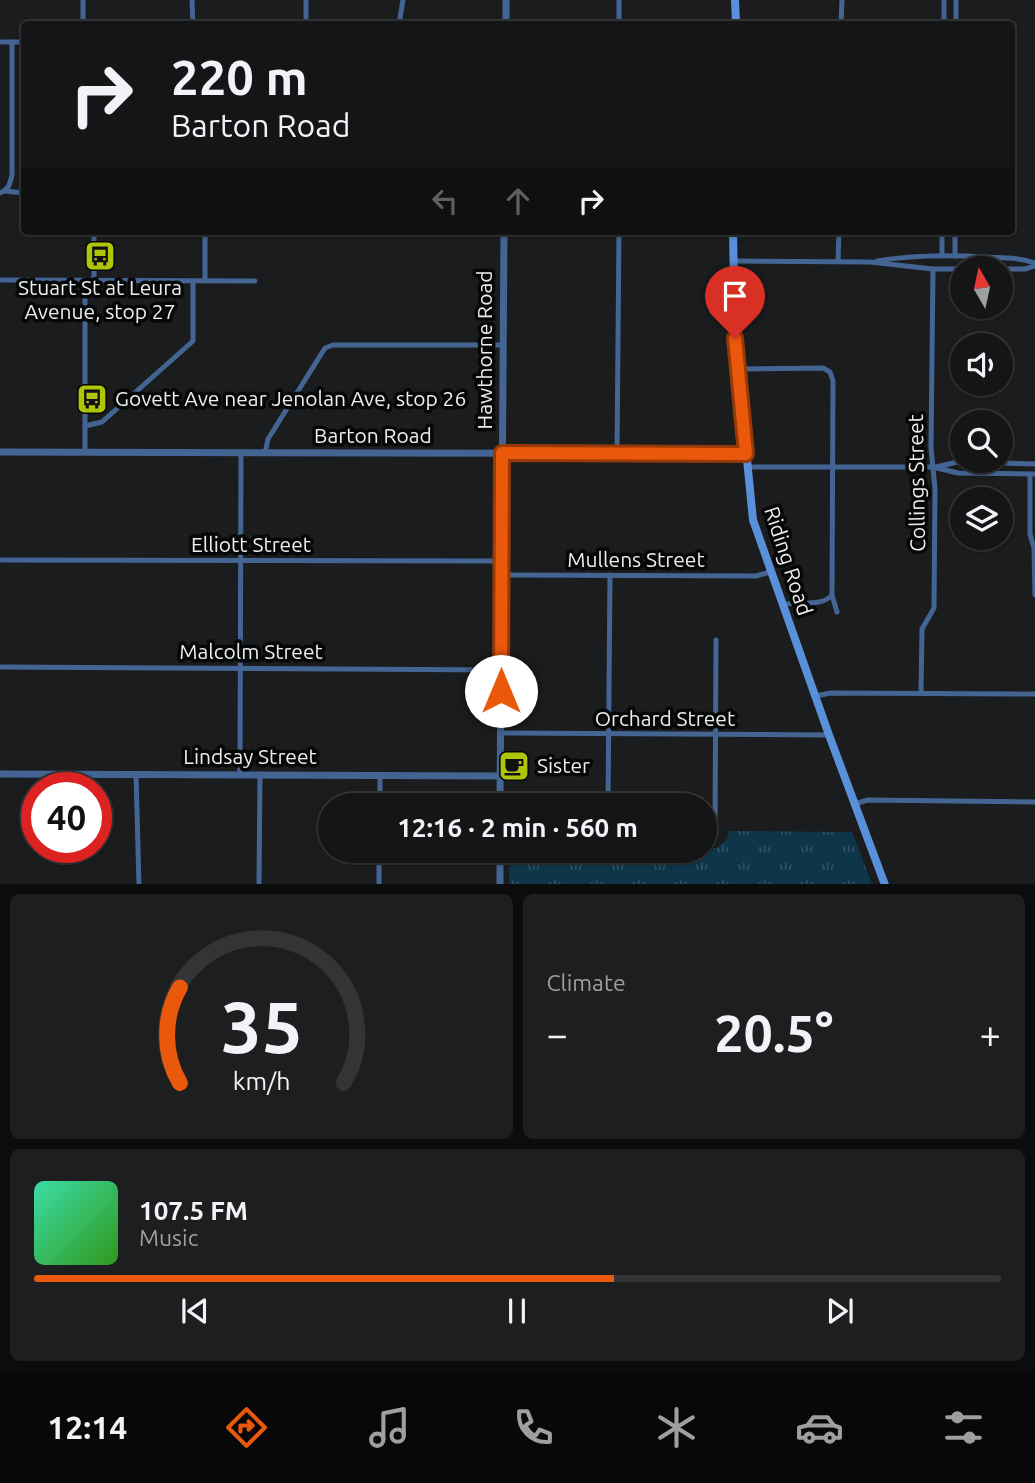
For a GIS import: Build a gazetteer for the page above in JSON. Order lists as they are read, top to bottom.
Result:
{
  "streets": {
    "main road": ["Riding Road"],
    "street": [
      "Hawthorne Road",
      "Barton Road",
      "Collings Street",
      "Elliott Street",
      "Mullens Street",
      "Malcolm Street",
      "Orchard Street",
      "Lindsay Street"
    ]
  },
  "crossings": [
    ["Hawthorne Road", "Barton Road"],
    ["Hawthorne Road", "Elliott Street"],
    ["Hawthorne Road", "Mullens Street"],
    ["Hawthorne Road", "Malcolm Street"],
    ["Hawthorne Road", "Orchard Street"],
    ["Hawthorne Road", "Lindsay Street"],
    ["Barton Road", "Riding Road"],
    ["Mullens Street", "Riding Road"],
    ["Riding Road", "Orchard Street"]
  ],
  "places": {
    "bus stop": ["Stuart St at Leura Avenue, stop 27", "Govett Ave near Jenolan Ave, stop 26"],
    "cafe": ["Sister"]
  },
  "north": "top",
  "page": {
    "turn": ["220 m", "Barton Road"],
    "limit": "40",
    "trip": "12:16 · 2 min · 560 m",
    "tile": "Climate",
    "heat": ["−", "20.5°", "+"],
    "song": ["107.5 FM", "Music"],
    "tabs": "12:14",
    "gauge": ["35", "km/h"]
  }
}
